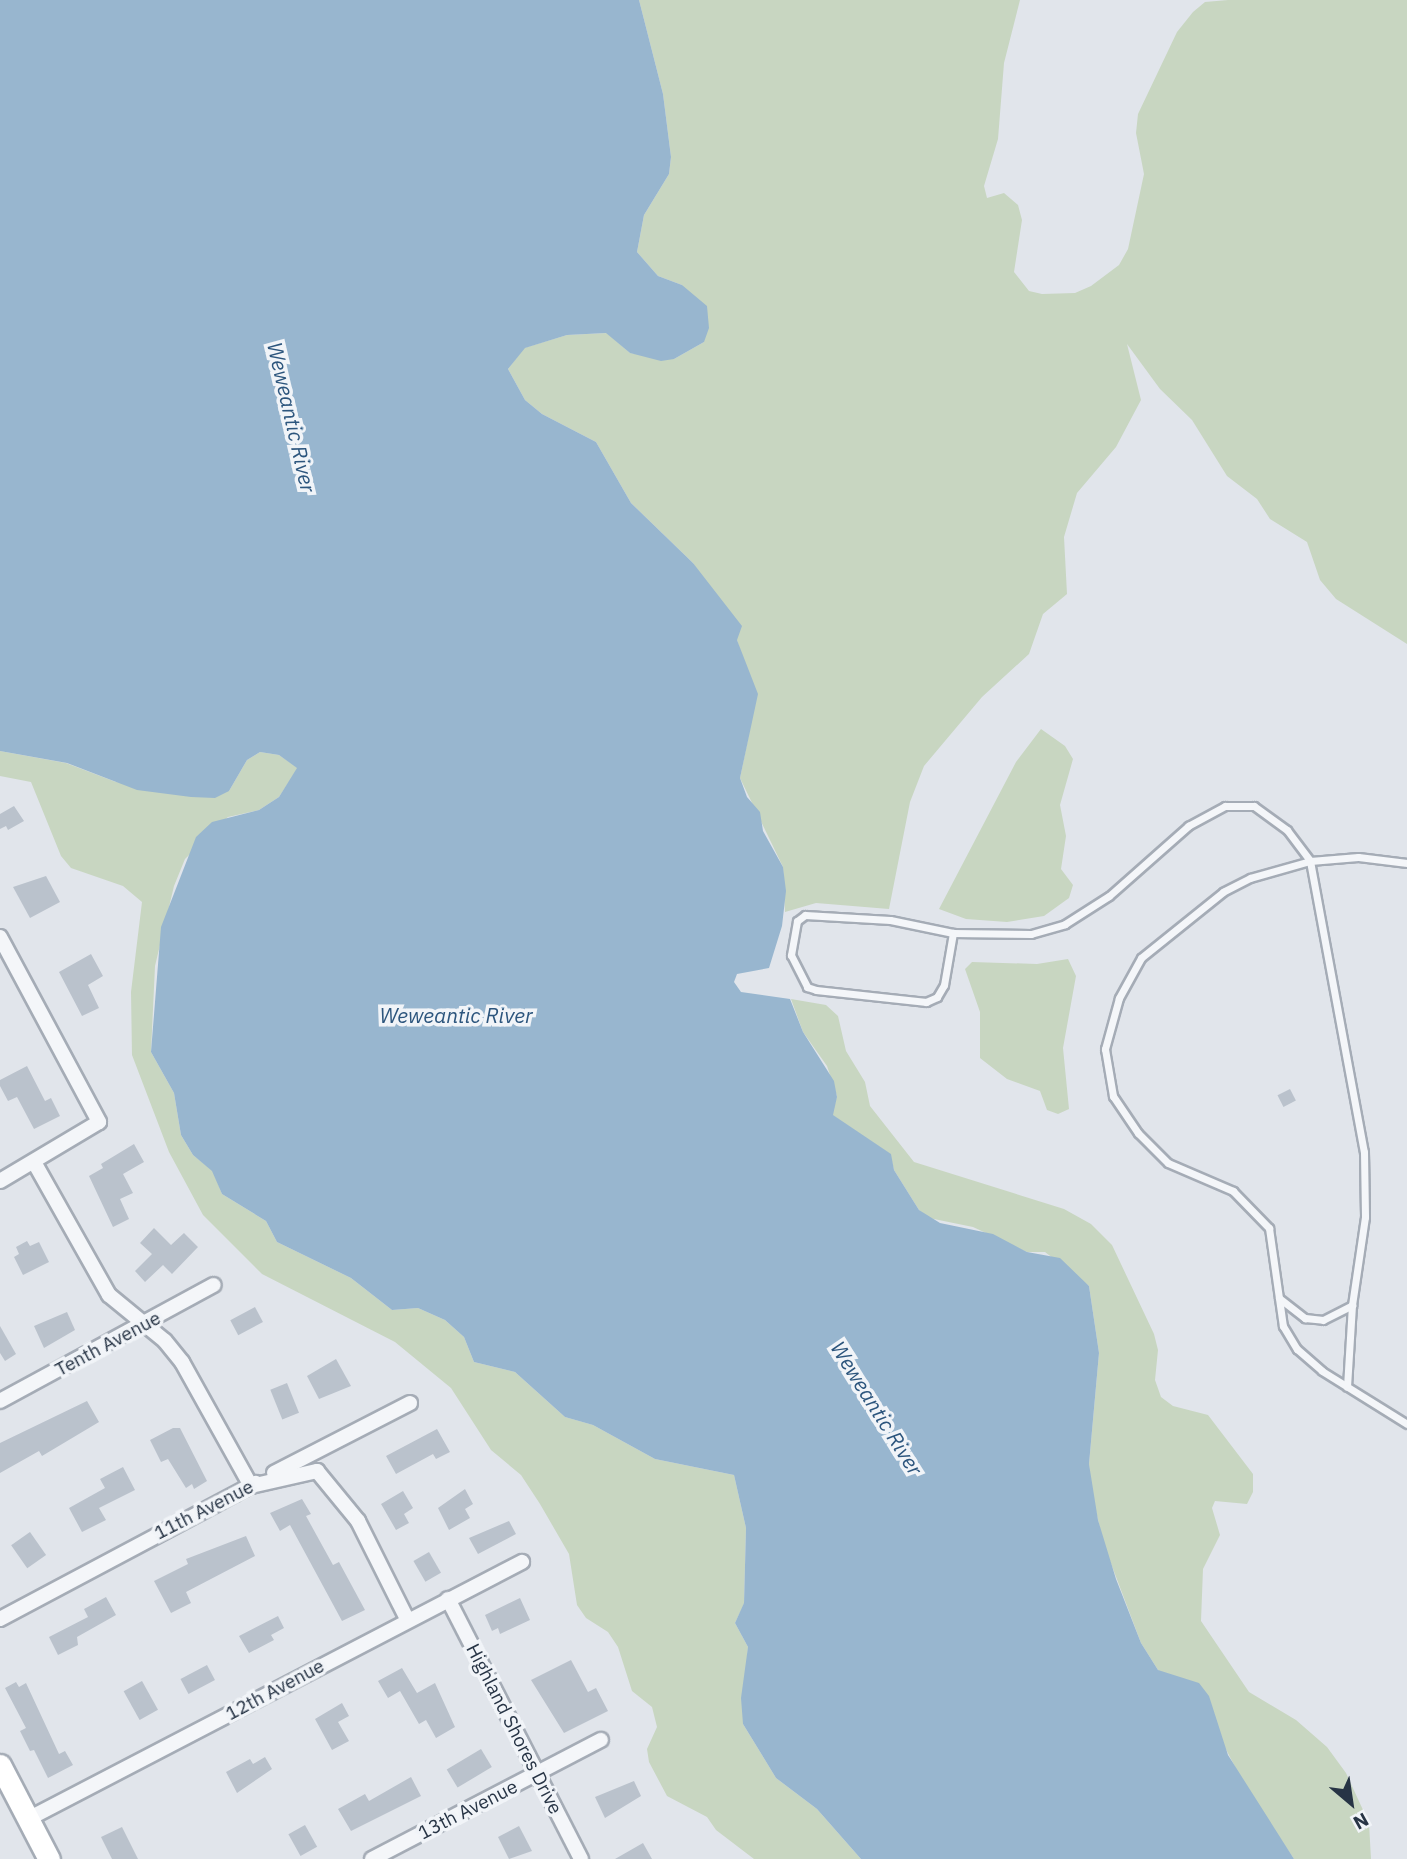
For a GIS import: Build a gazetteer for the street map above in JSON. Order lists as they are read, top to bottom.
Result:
{
  "streets": {
    "street": [
      "Tenth Avenue",
      "11th Avenue",
      "12th Avenue",
      "Highland Shores Drive",
      "13th Avenue"
    ]
  },
  "crossings": [
    ["12th Avenue", "Highland Shores Drive"],
    ["Highland Shores Drive", "13th Avenue"]
  ],
  "water": ["Weweantic River"],
  "north": "bottom right"
}
